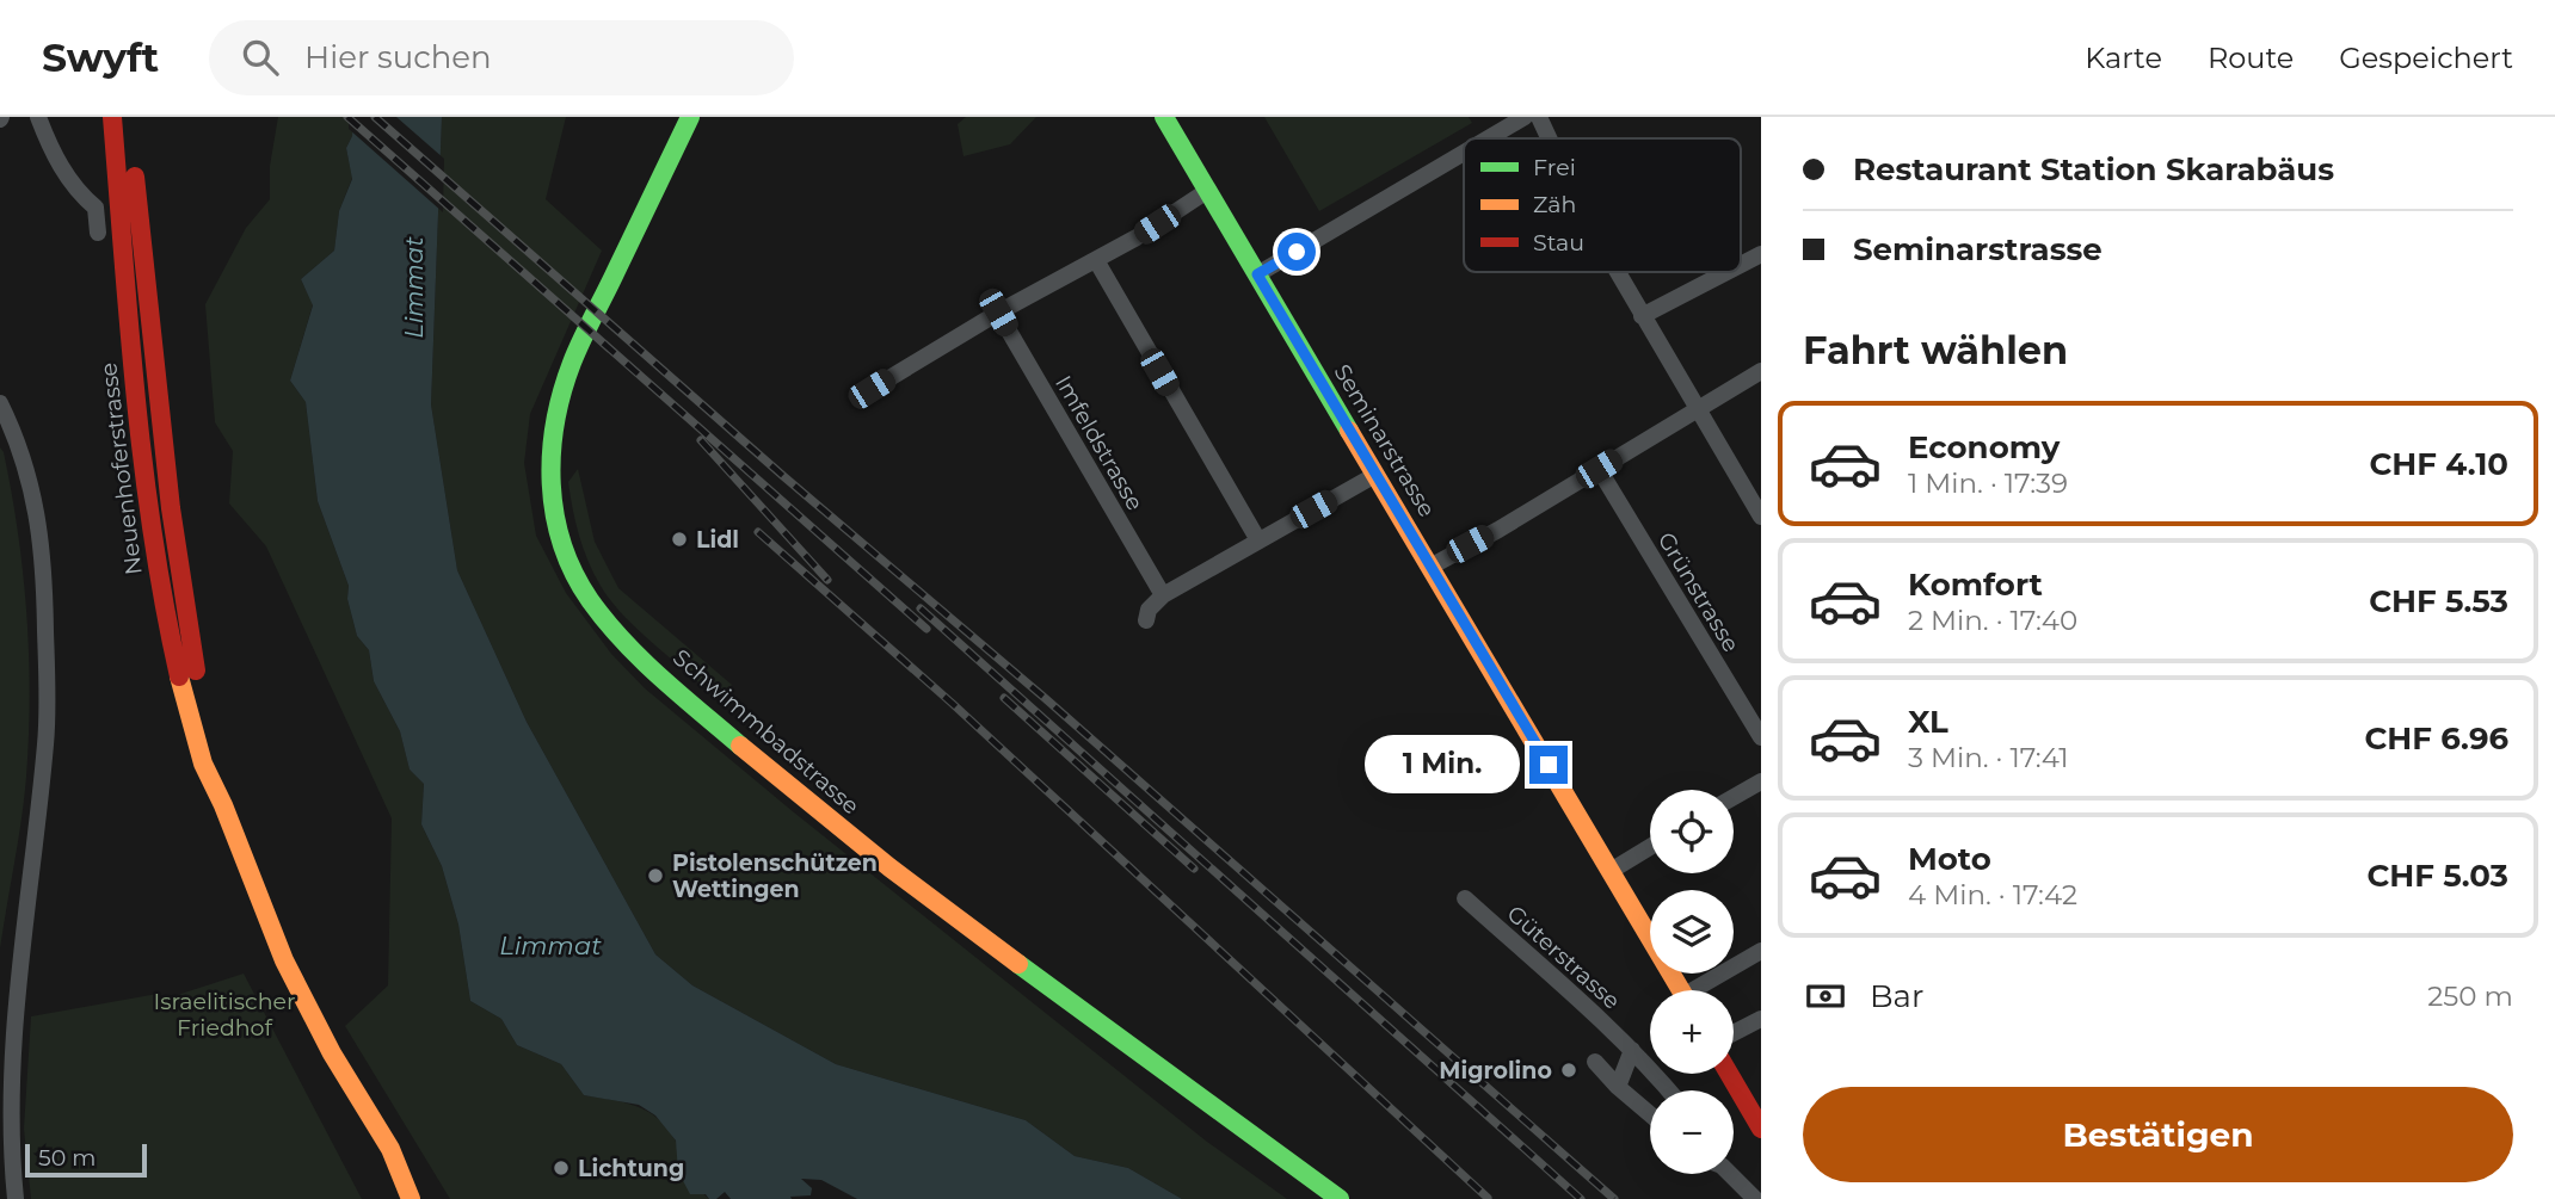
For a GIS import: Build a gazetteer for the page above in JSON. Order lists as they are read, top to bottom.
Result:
{
  "streets": {
    "main road": ["Seminarstrasse", "Neuenhoferstrasse", "Schwimmbadstrasse"],
    "street": ["Imfeldstrasse", "Grünstrasse", "Güterstrasse"]
  },
  "water": ["Limmat"],
  "parks": ["Israelitischer Friedhof"],
  "places": [
    "Lidl",
    "Pistolenschützen Wettingen",
    "Migrolino",
    "Lichtung"
  ],
  "legend": ["Frei", "Zäh", "Stau"],
  "scale_bar": "50 m",
  "page": {
    "header": "Swyft",
    "search": "Hier suchen",
    "nav": ["Karte", "Route", "Gespeichert"],
    "banner": ["Restaurant Station Skarabäus", "Seminarstrasse"],
    "heading": "Fahrt wählen",
    "list": [
      {
        "name": "Economy",
        "note": "1 Min. · 17:39",
        "value": "CHF 4.10"
      },
      {
        "name": "Komfort",
        "note": "2 Min. · 17:40",
        "value": "CHF 5.53"
      },
      {
        "name": "XL",
        "note": "3 Min. · 17:41",
        "value": "CHF 6.96"
      },
      {
        "name": "Moto",
        "note": "4 Min. · 17:42",
        "value": "CHF 5.03"
      }
    ],
    "bubble": "1 Min.",
    "map_buttons": ["+", "−"],
    "pay": ["Bar", "250 m"],
    "buttons": "Bestätigen",
    "scale": "50 m"
  }
}
